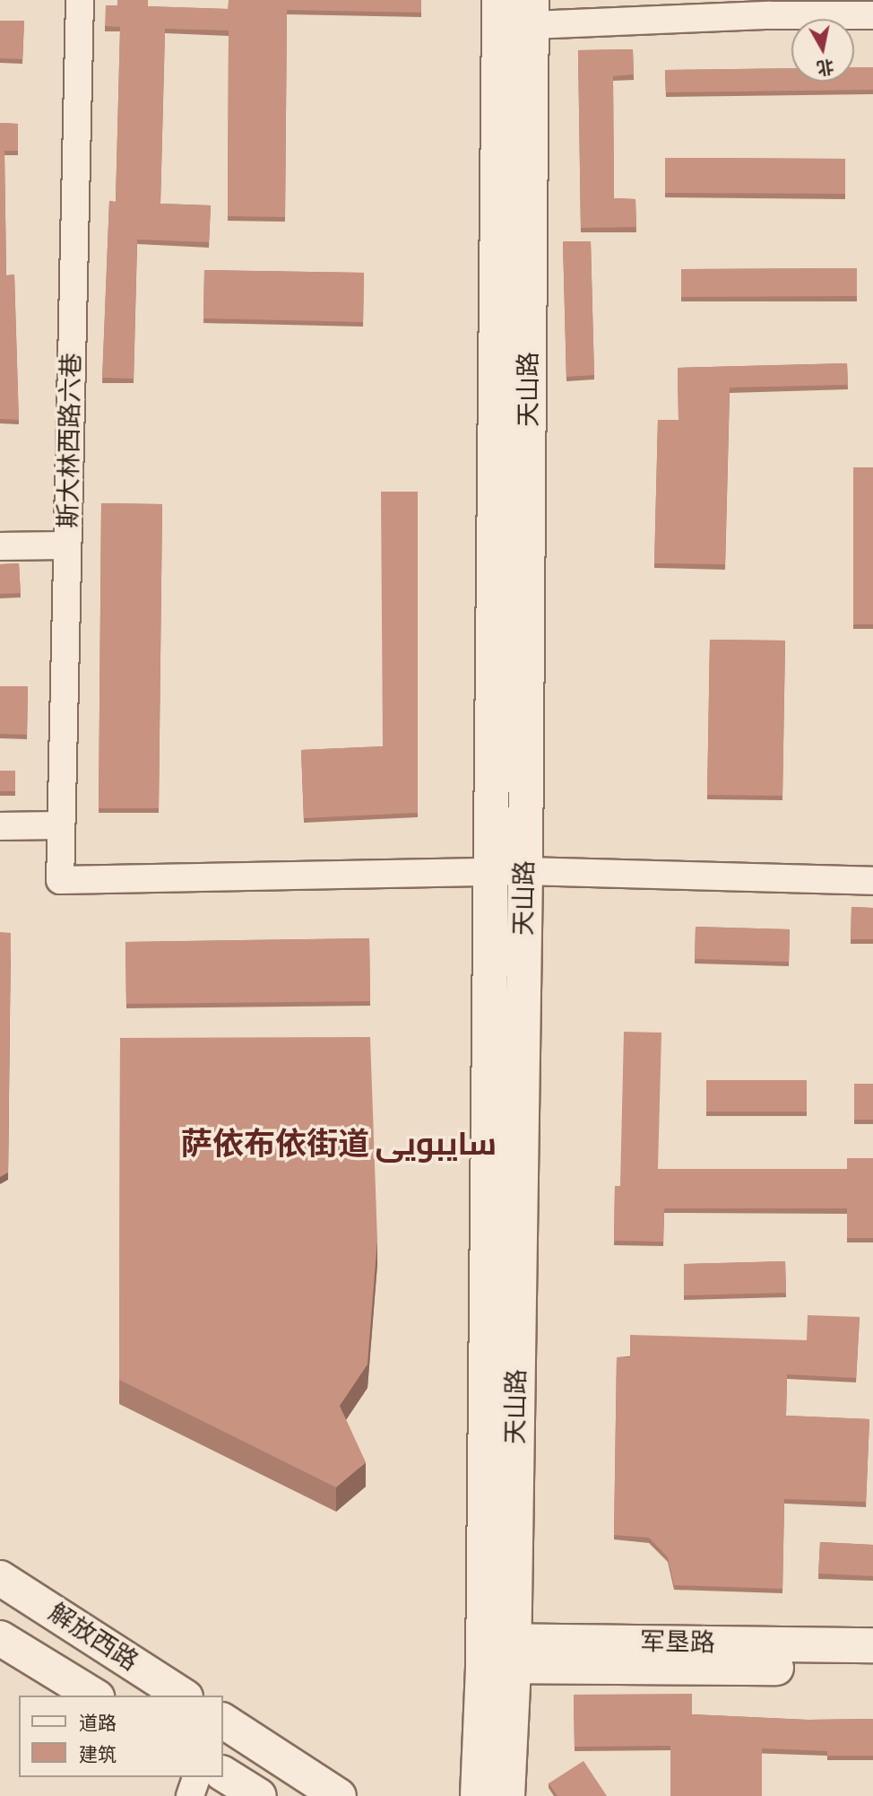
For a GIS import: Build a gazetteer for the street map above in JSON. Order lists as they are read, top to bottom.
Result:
{
  "streets": {
    "main road": ["天山路", "解放西路", "军垦路"],
    "street": ["斯大林西路六巷"]
  },
  "crossings": [
    ["天山路", "斯大林西路六巷"],
    ["天山路", "军垦路"]
  ],
  "districts": ["萨依布依街道 سايبويى"],
  "legend": ["道路", "建筑"],
  "north": "bottom"
}
